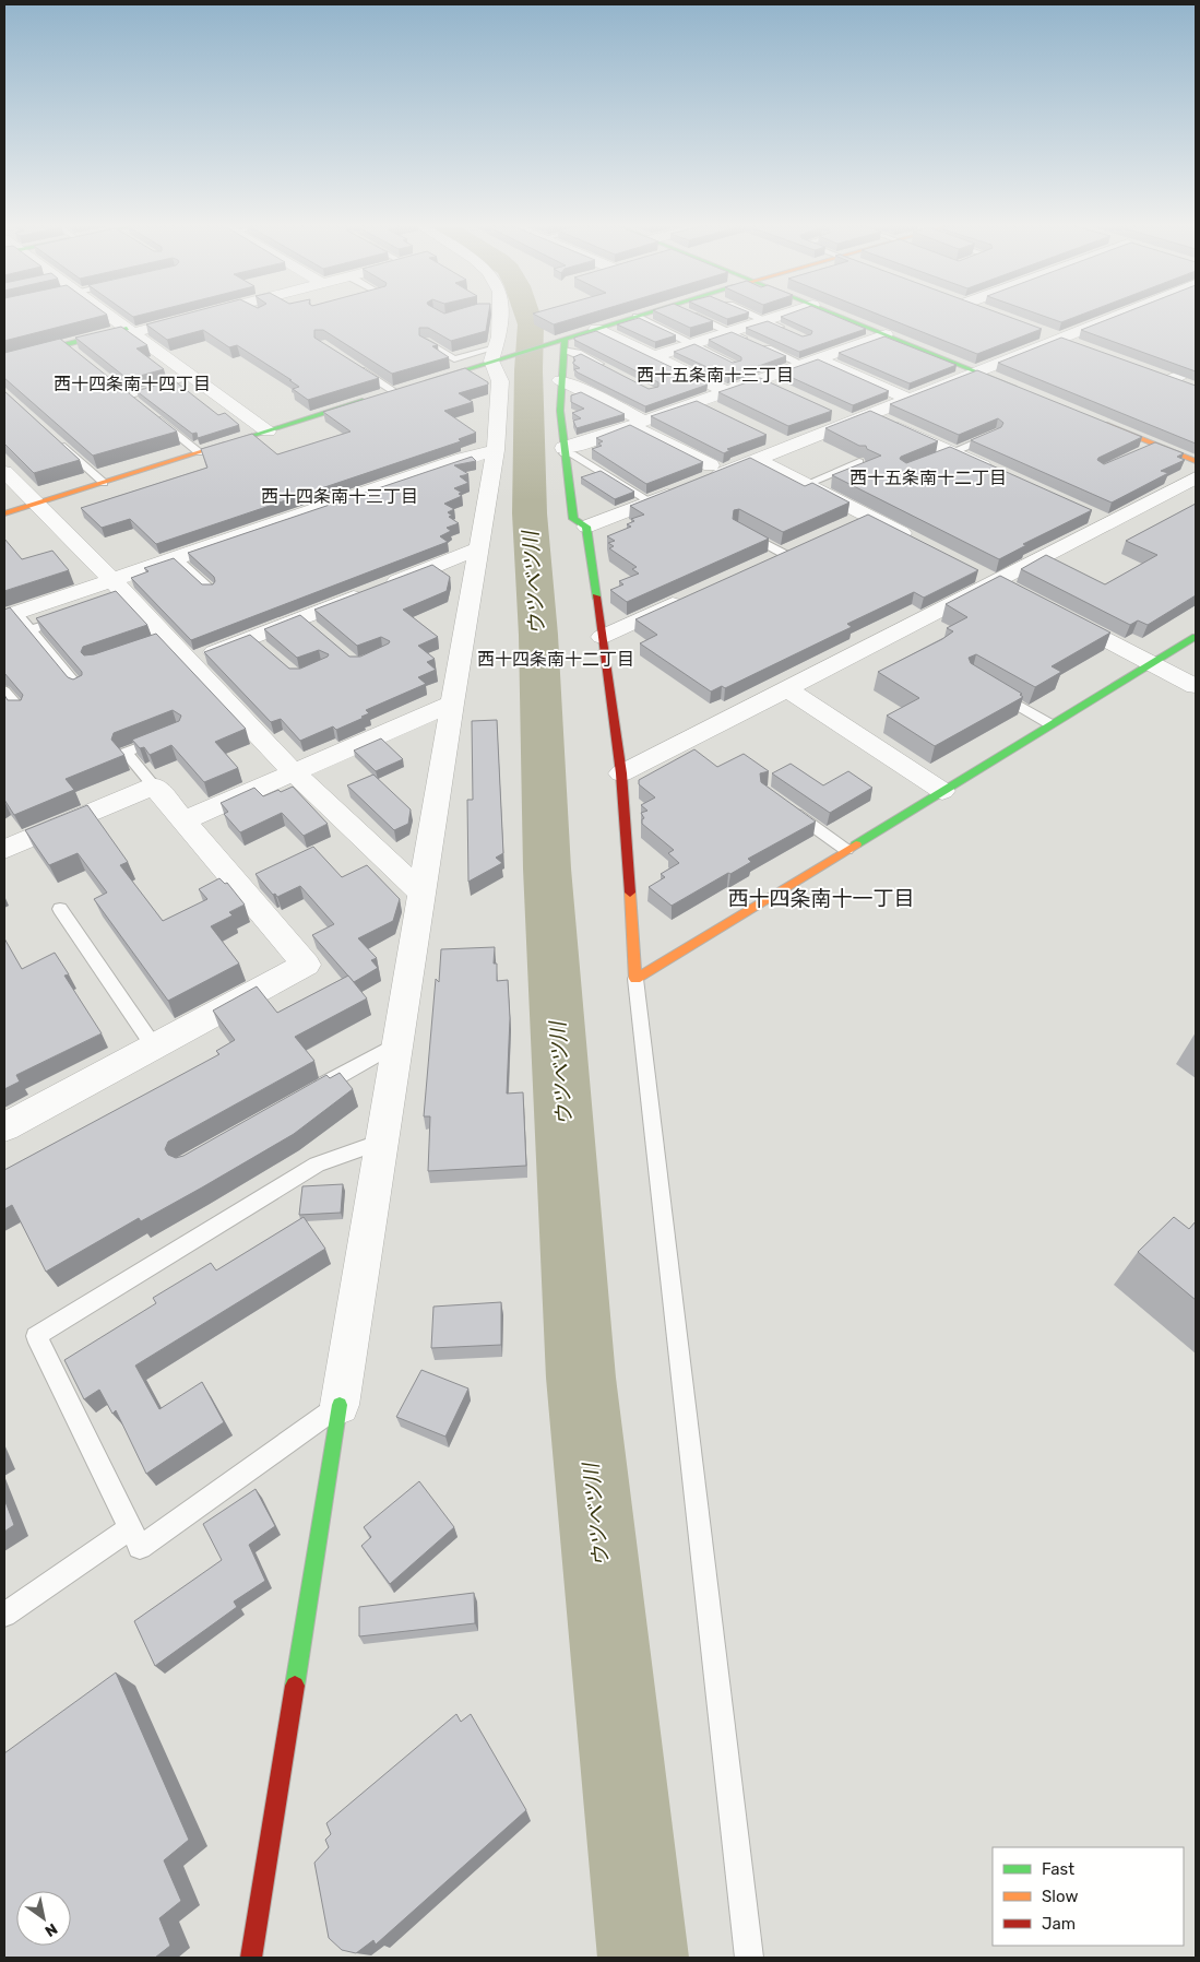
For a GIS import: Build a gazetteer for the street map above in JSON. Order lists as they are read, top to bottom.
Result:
{
  "districts": [
    "西十五条南十三丁目",
    "西十四条南十四丁目",
    "西十五条南十二丁目",
    "西十四条南十三丁目",
    "西十四条南十二丁目",
    "西十四条南十一丁目"
  ],
  "water": ["ウツベツ川"],
  "legend": ["Fast", "Slow", "Jam"],
  "north": "bottom right"
}
